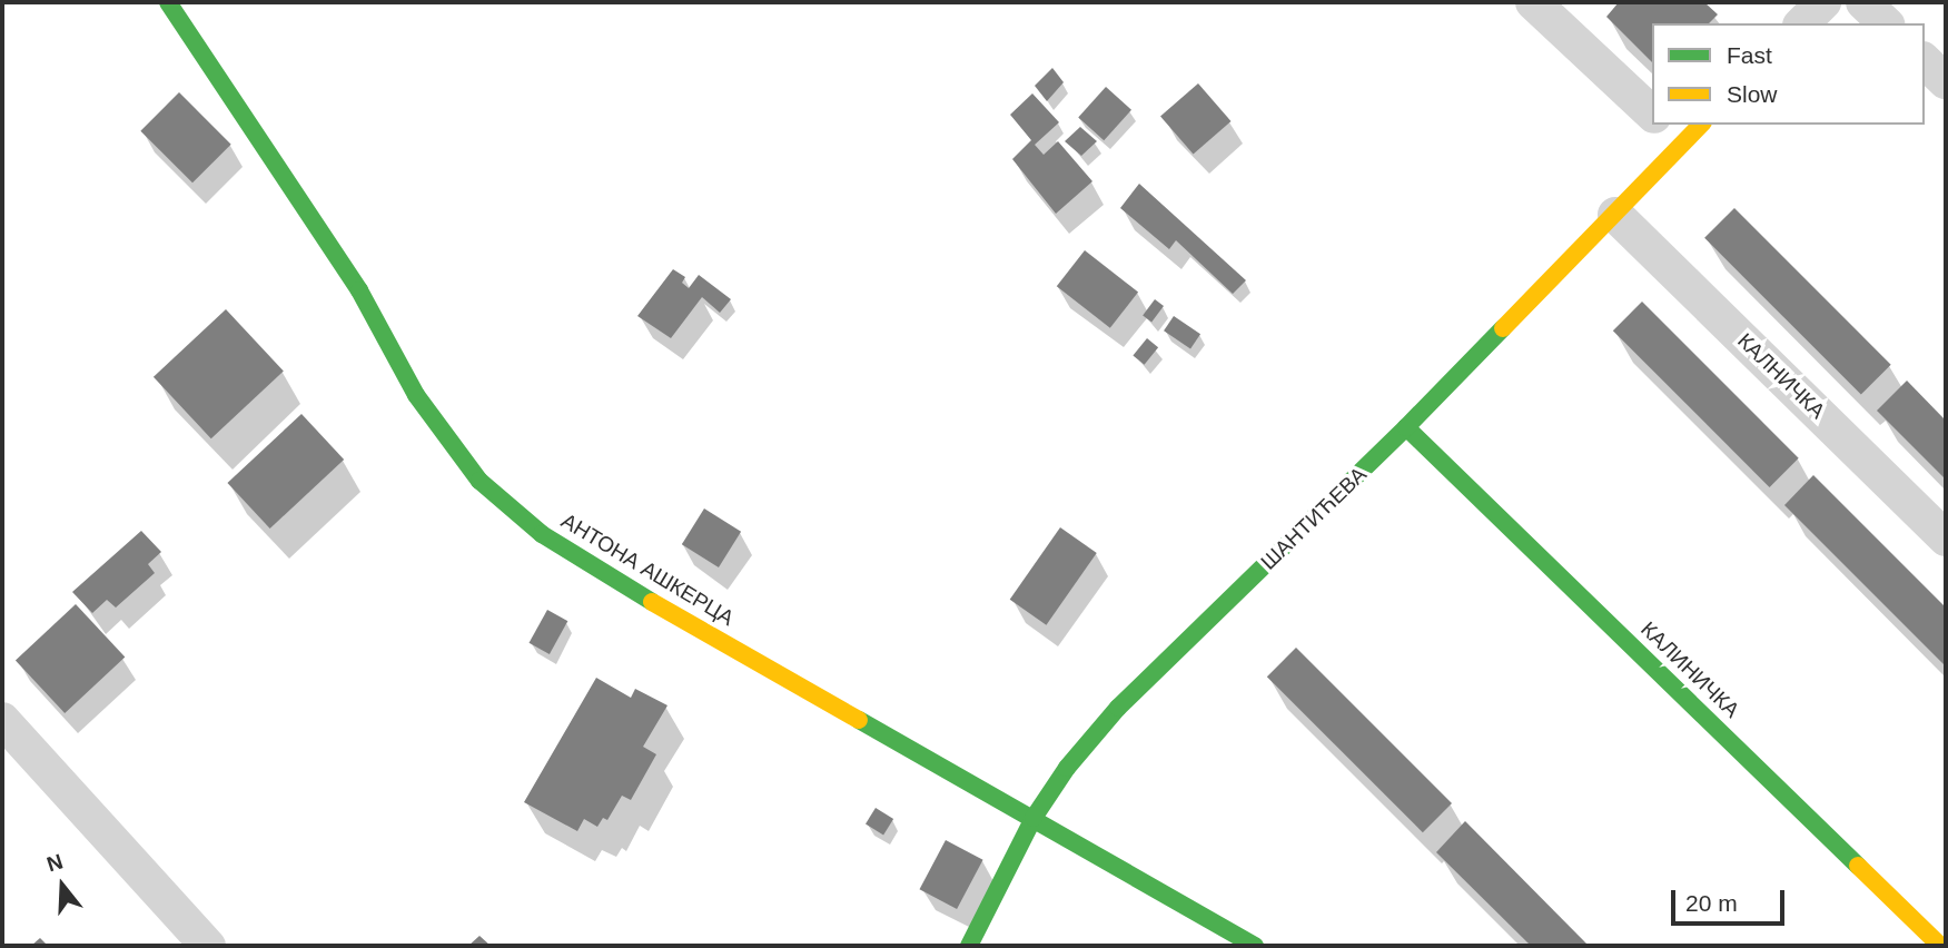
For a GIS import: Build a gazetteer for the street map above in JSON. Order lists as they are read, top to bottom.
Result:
{
  "streets": {
    "street": [
      "КАЛНИЧКА",
      "ШАНТИЋЕВА",
      "АНТОНА АШКЕРЦА",
      "КАЛИНИЧКА"
    ]
  },
  "crossings": [
    ["КАЛНИЧКА", "ШАНТИЋЕВА"],
    ["ШАНТИЋЕВА", "АНТОНА АШКЕРЦА"],
    ["ШАНТИЋЕВА", "КАЛИНИЧКА"]
  ],
  "legend": ["Fast", "Slow"],
  "scale_bar": "20 m",
  "north": "top"
}
